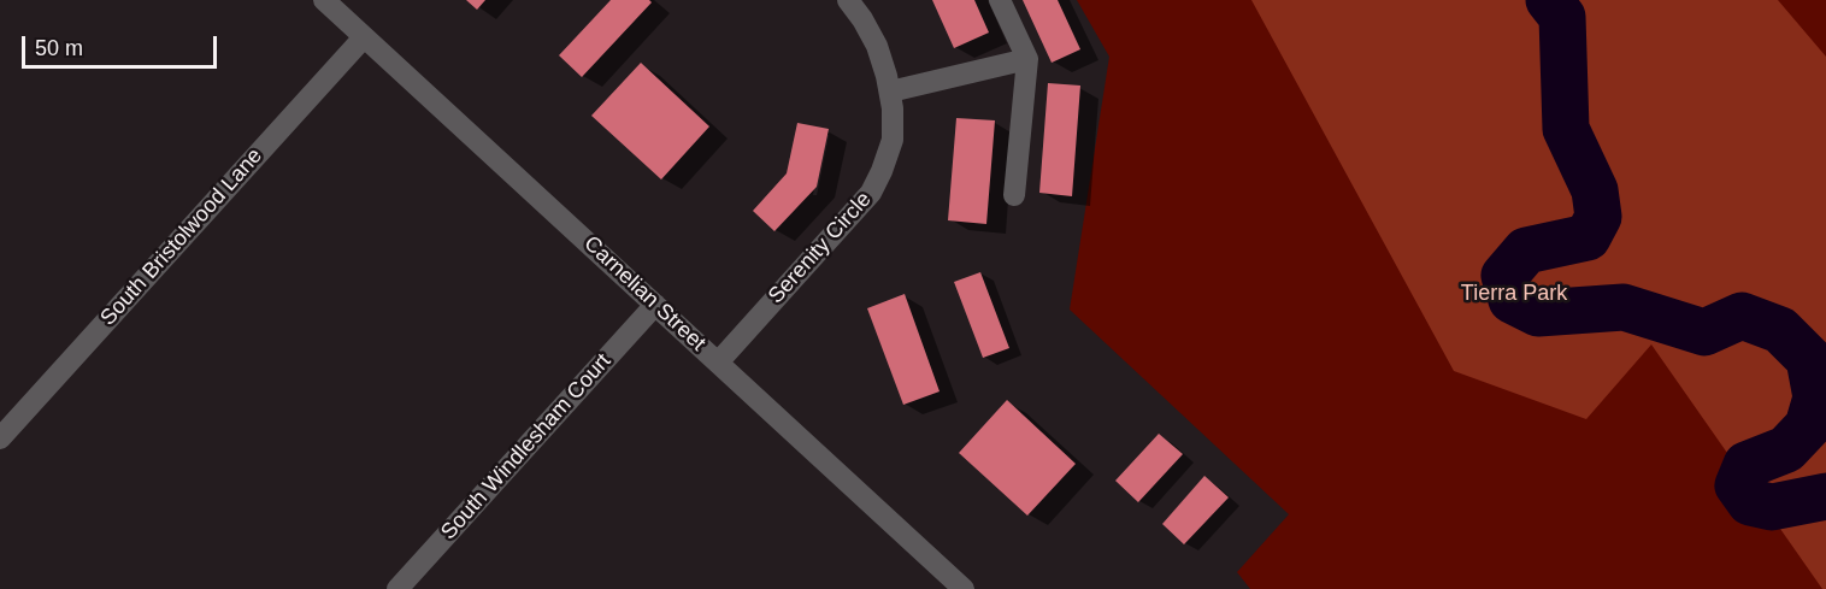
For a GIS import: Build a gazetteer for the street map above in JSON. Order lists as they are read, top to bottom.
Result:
{
  "streets": {
    "street": [
      "South Bristolwood Lane",
      "Serenity Circle",
      "Carnelian Street",
      "South Windlesham Court"
    ]
  },
  "crossings": [
    ["South Bristolwood Lane", "Carnelian Street"],
    ["Serenity Circle", "Carnelian Street"],
    ["Carnelian Street", "South Windlesham Court"]
  ],
  "parks": ["Tierra Park"],
  "scale_bar": "50 m"
}
